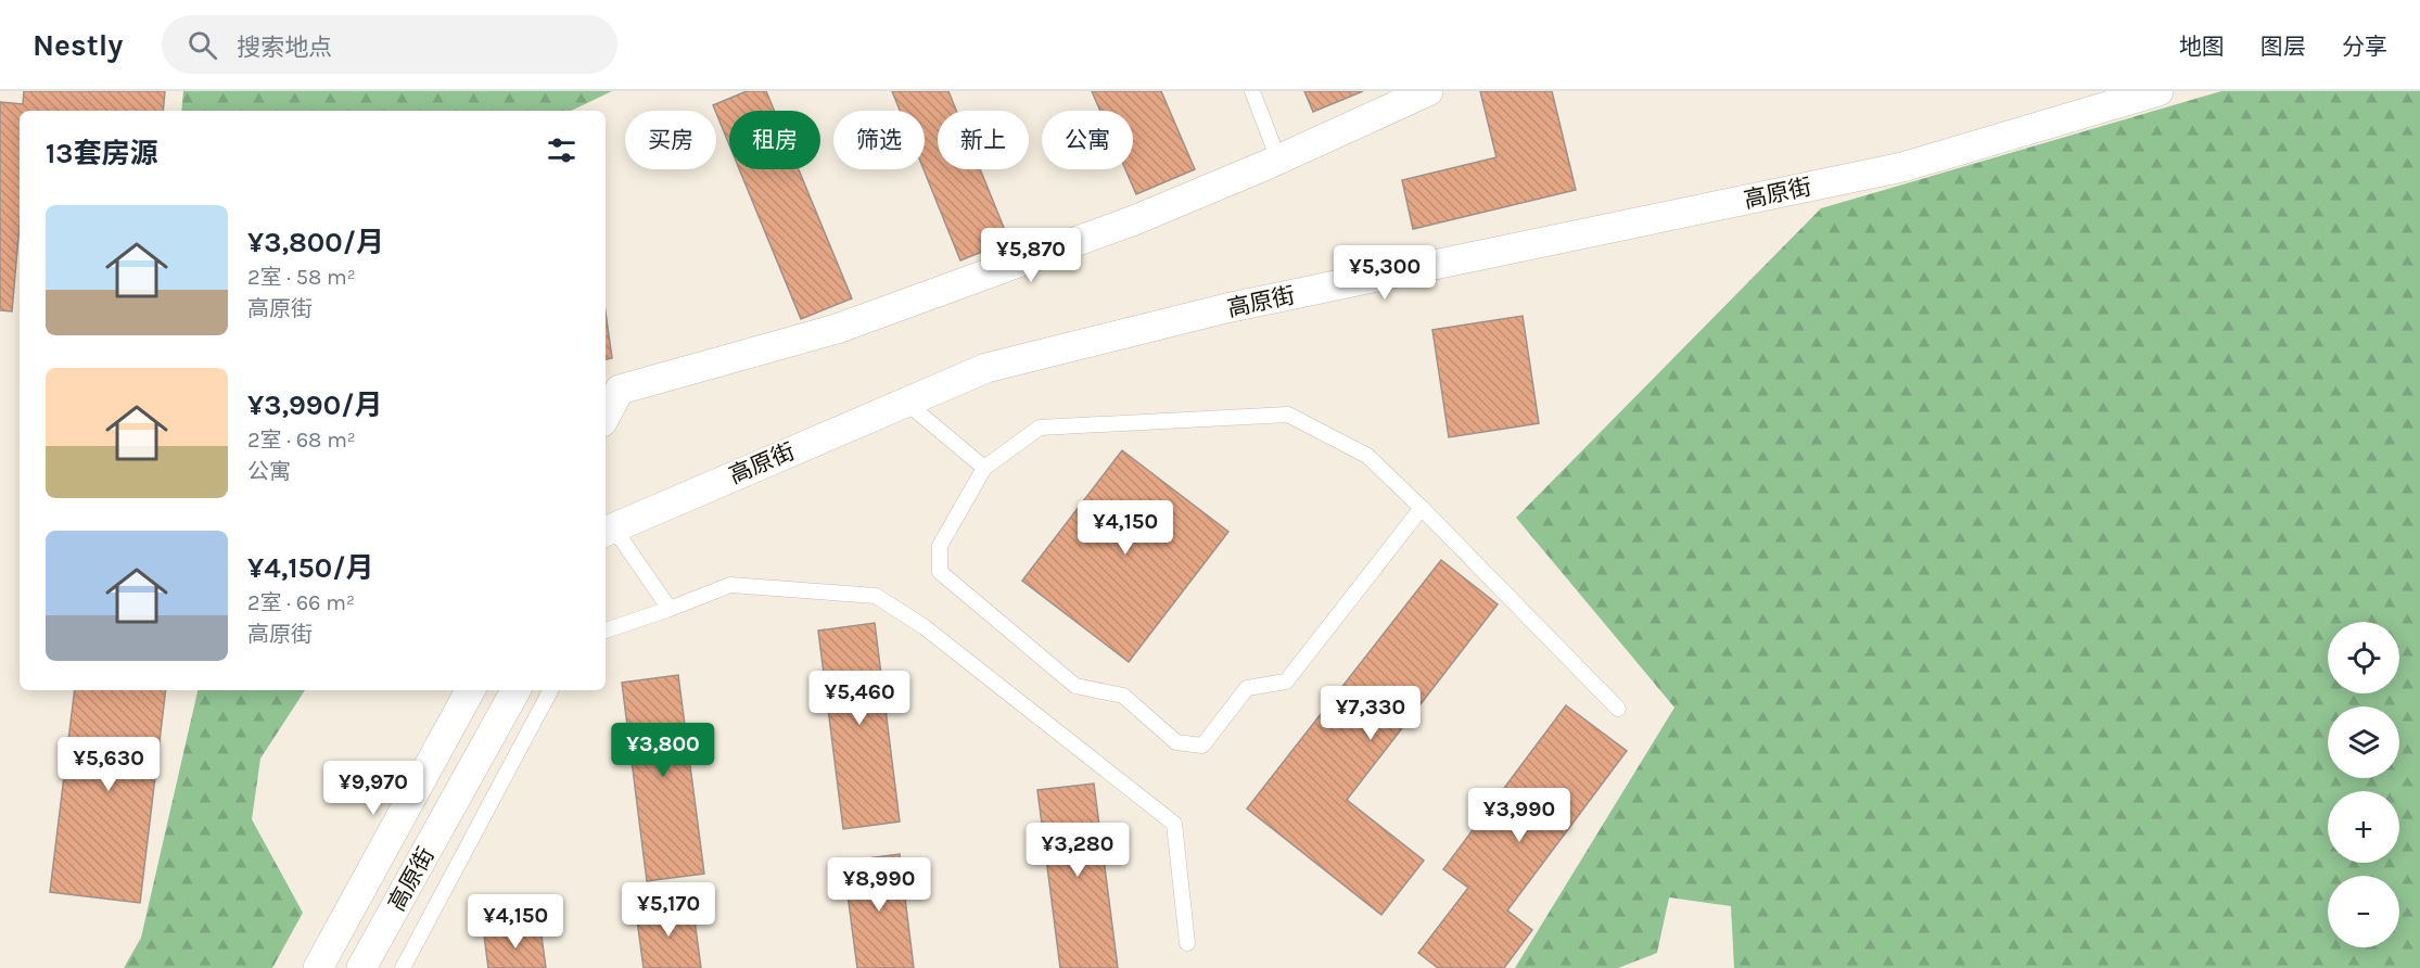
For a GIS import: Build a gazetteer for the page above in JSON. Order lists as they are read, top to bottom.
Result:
{
  "streets": {
    "street": ["高原街"]
  },
  "page": {
    "header": "Nestly",
    "search": "搜索地点",
    "nav": ["地图", "图层", "分享"],
    "chip": [
      "买房",
      "租房",
      "筛选",
      "新上",
      "公寓"
    ],
    "heading": "13套房源",
    "list": [
      {
        "name": "¥3,800/月",
        "note": "2室 · 58 m² · 高原街"
      },
      {
        "name": "¥3,990/月",
        "note": "2室 · 68 m² · 公寓"
      },
      {
        "name": "¥4,150/月",
        "note": "2室 · 66 m² · 高原街"
      }
    ],
    "price": [
      "¥5,870",
      "¥5,300",
      "¥4,150",
      "¥5,460",
      "¥7,330",
      "¥3,800",
      "¥5,630",
      "¥9,970",
      "¥3,990",
      "¥3,280",
      "¥8,990",
      "¥5,170",
      "¥4,150"
    ],
    "map_buttons": ["+", "−"]
  }
}
